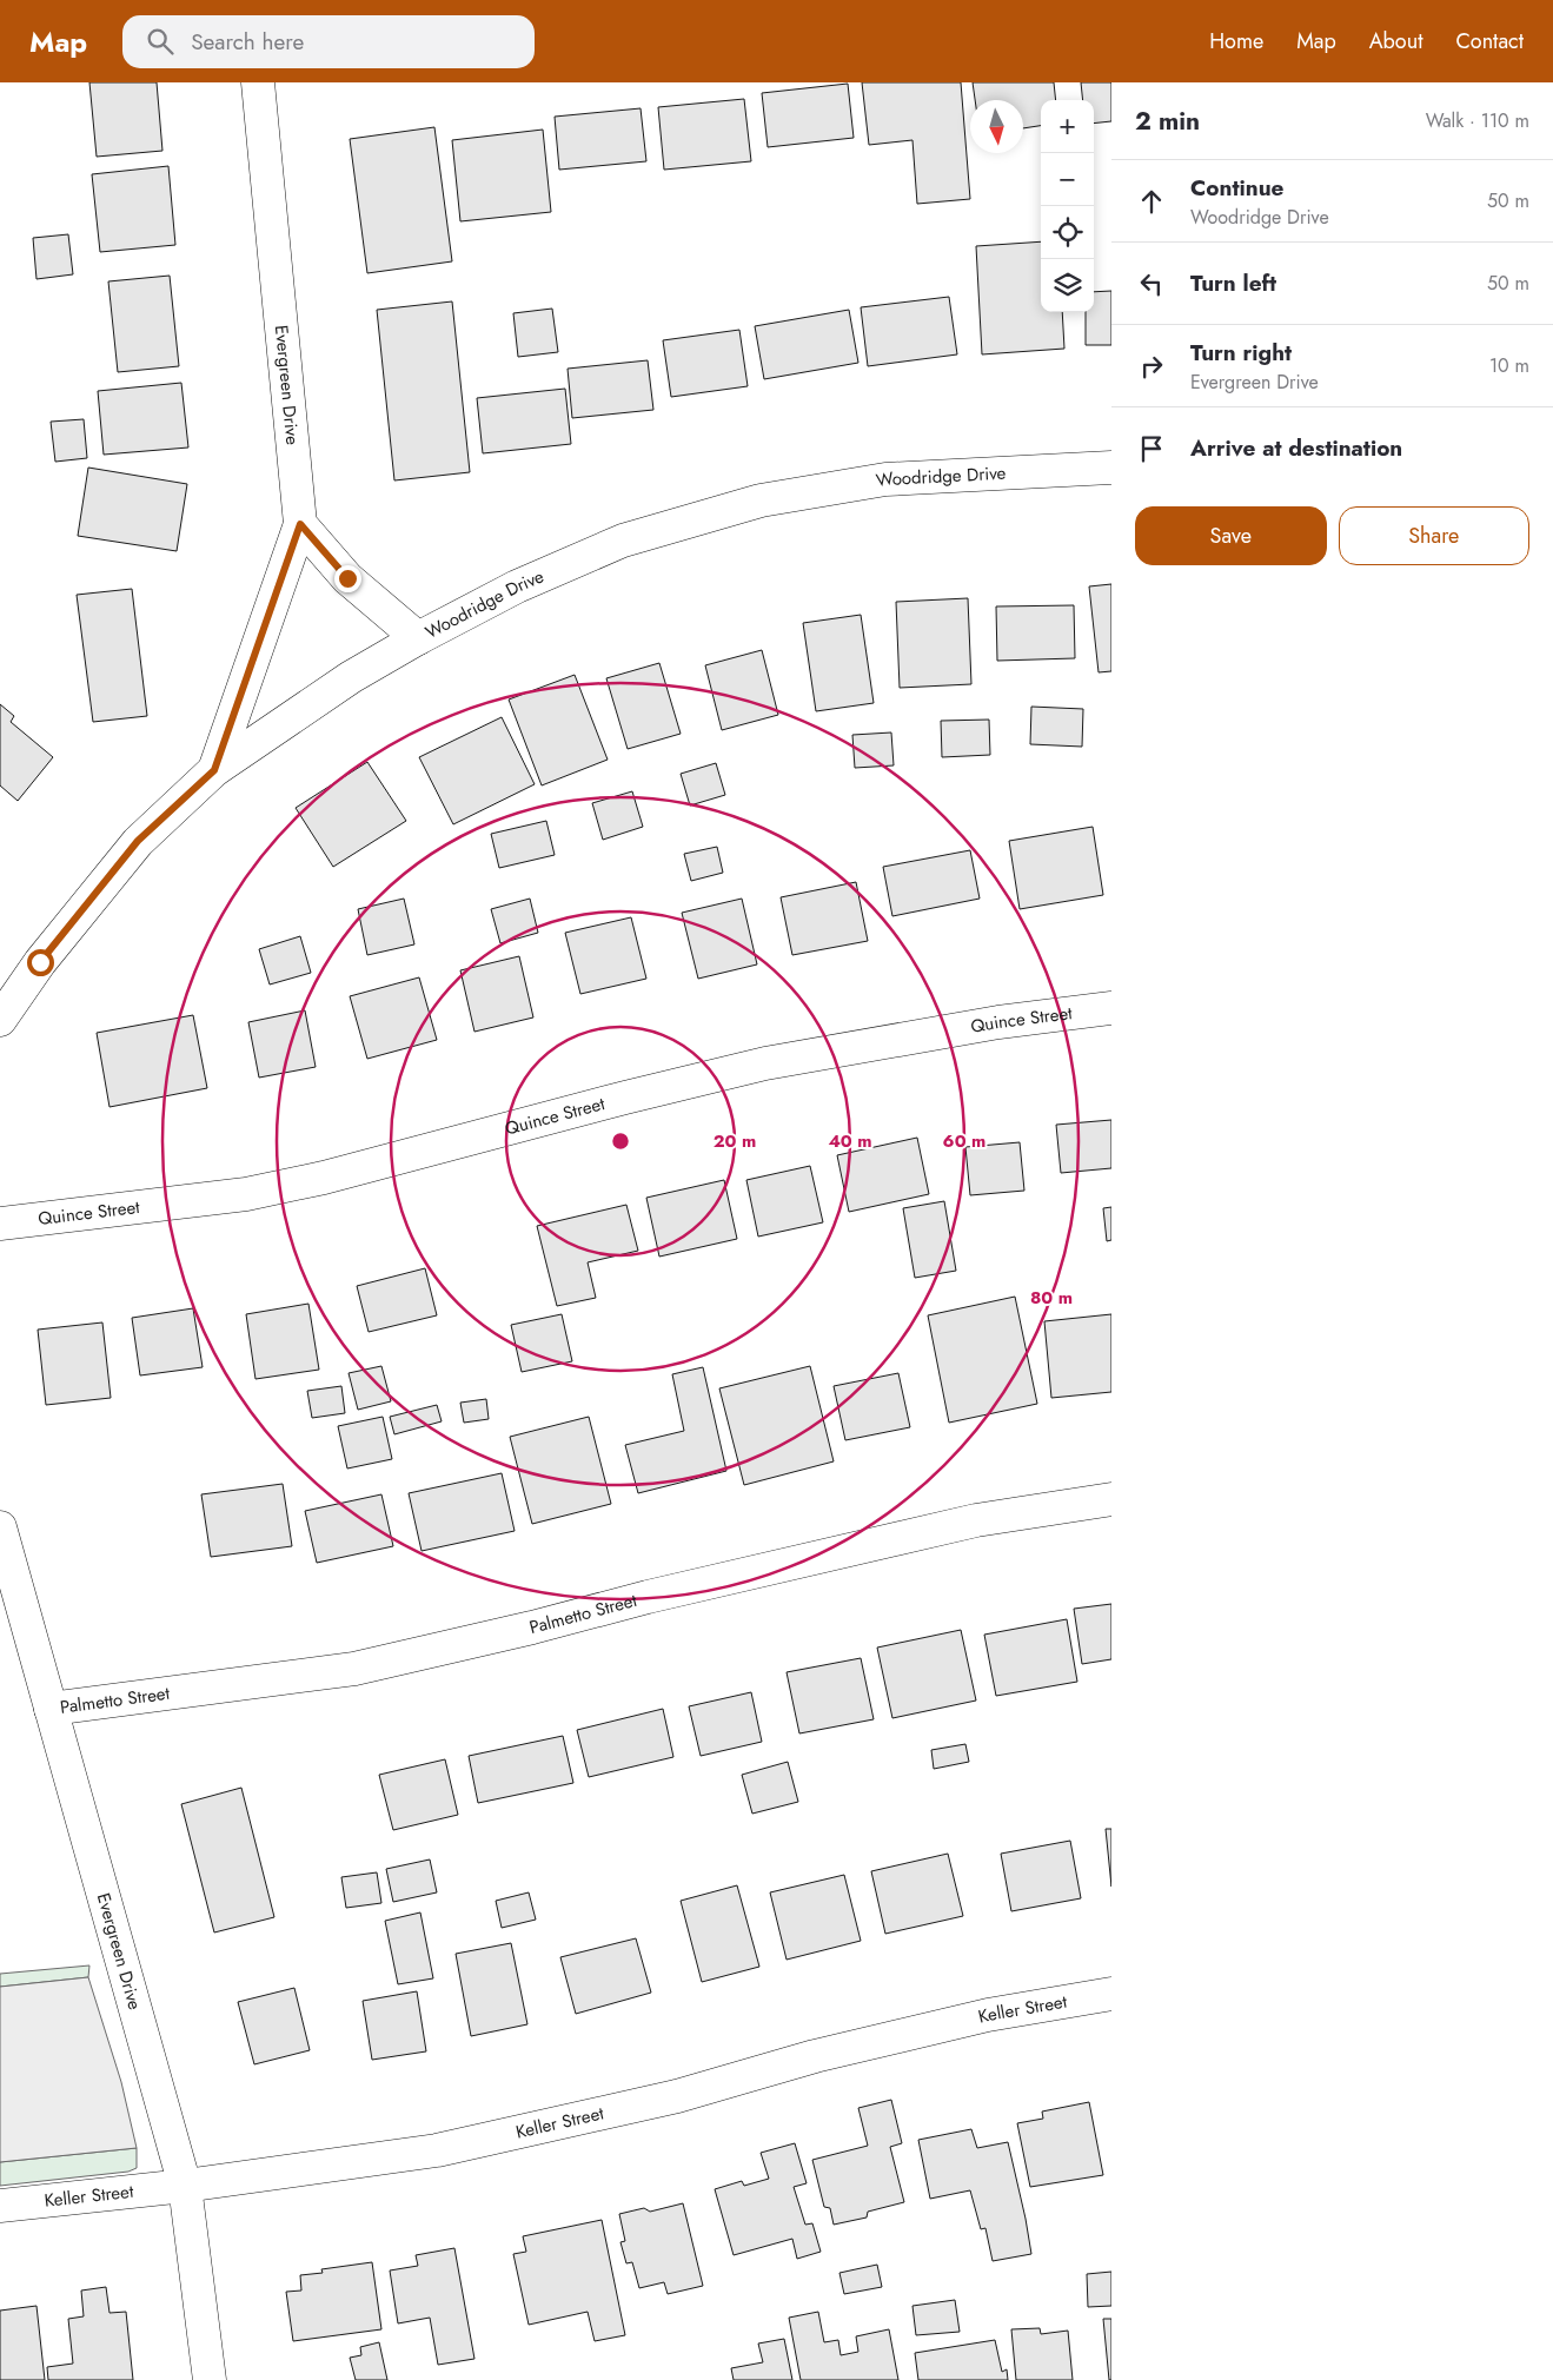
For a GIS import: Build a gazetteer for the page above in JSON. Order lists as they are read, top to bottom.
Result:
{
  "streets": {
    "street": [
      "Evergreen Drive",
      "Woodridge Drive",
      "Quince Street",
      "Palmetto Street",
      "Keller Street"
    ]
  },
  "crossings": [
    ["Evergreen Drive", "Palmetto Street"],
    ["Evergreen Drive", "Keller Street"]
  ],
  "north": "bottom",
  "page": {
    "header": "Map",
    "search": "Search here",
    "nav": [
      "Home",
      "Map",
      "About",
      "Contact"
    ],
    "heading": ["2 min", "Walk · 110 m"],
    "map_buttons": ["+", "−"],
    "list": [
      ["Continue", "Woodridge Drive", "50 m"],
      ["Turn left", "50 m"],
      ["Turn right", "Evergreen Drive", "10 m"],
      "Arrive at destination"
    ],
    "buttons": ["Save", "Share"]
  },
  "rings": [
    "20 m",
    "40 m",
    "60 m",
    "80 m"
  ]
}
